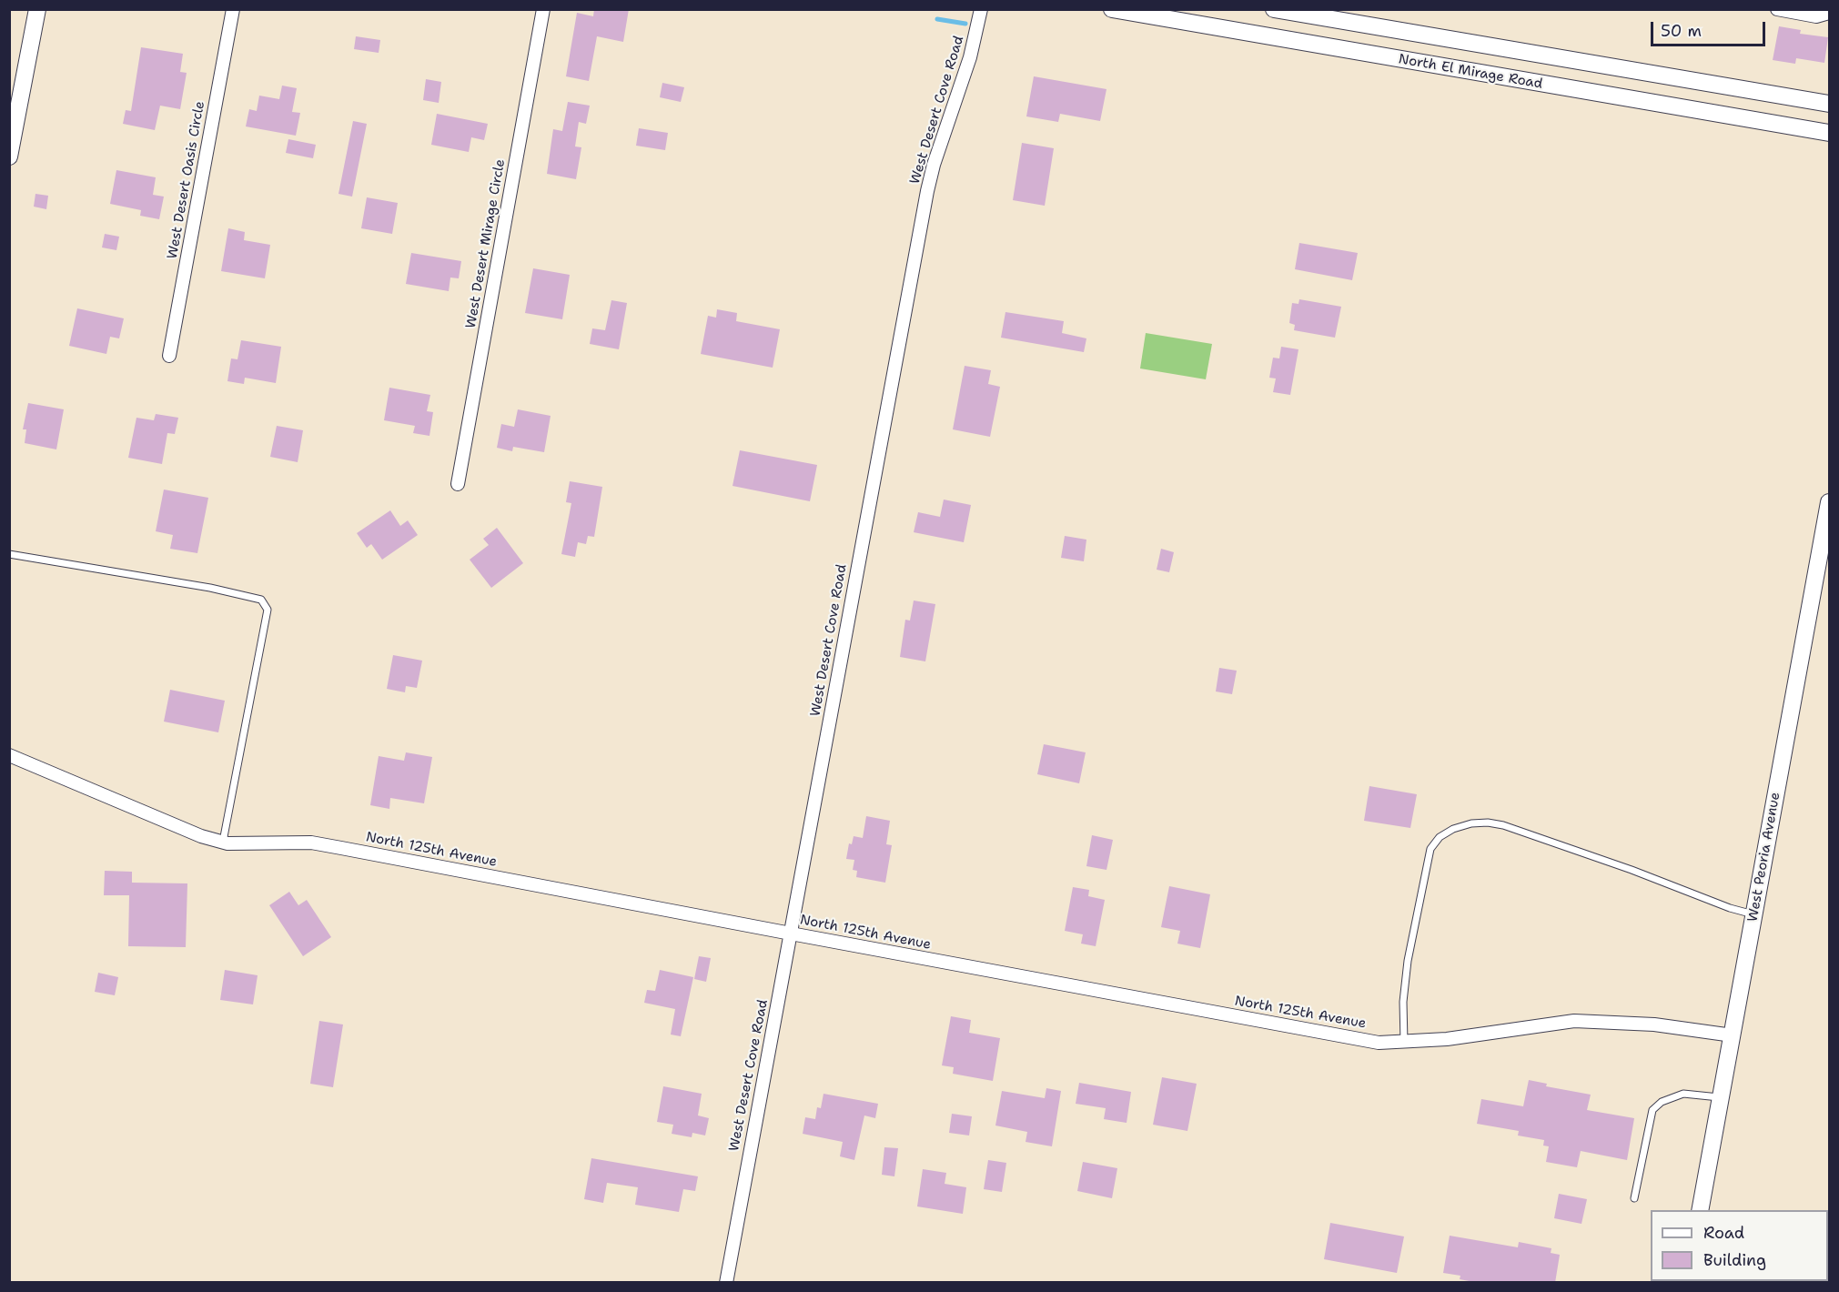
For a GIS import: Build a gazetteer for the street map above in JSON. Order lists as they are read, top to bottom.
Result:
{
  "streets": {
    "main road": ["North El Mirage Road", "West Peoria Avenue"],
    "street": [
      "West Desert Cove Road",
      "West Desert Oasis Circle",
      "West Desert Mirage Circle",
      "North 125th Avenue"
    ]
  },
  "crossings": [
    ["West Desert Cove Road", "North 125th Avenue"],
    ["North 125th Avenue", "West Peoria Avenue"]
  ],
  "legend": ["Road", "Building"],
  "scale_bar": "50 m"
}
